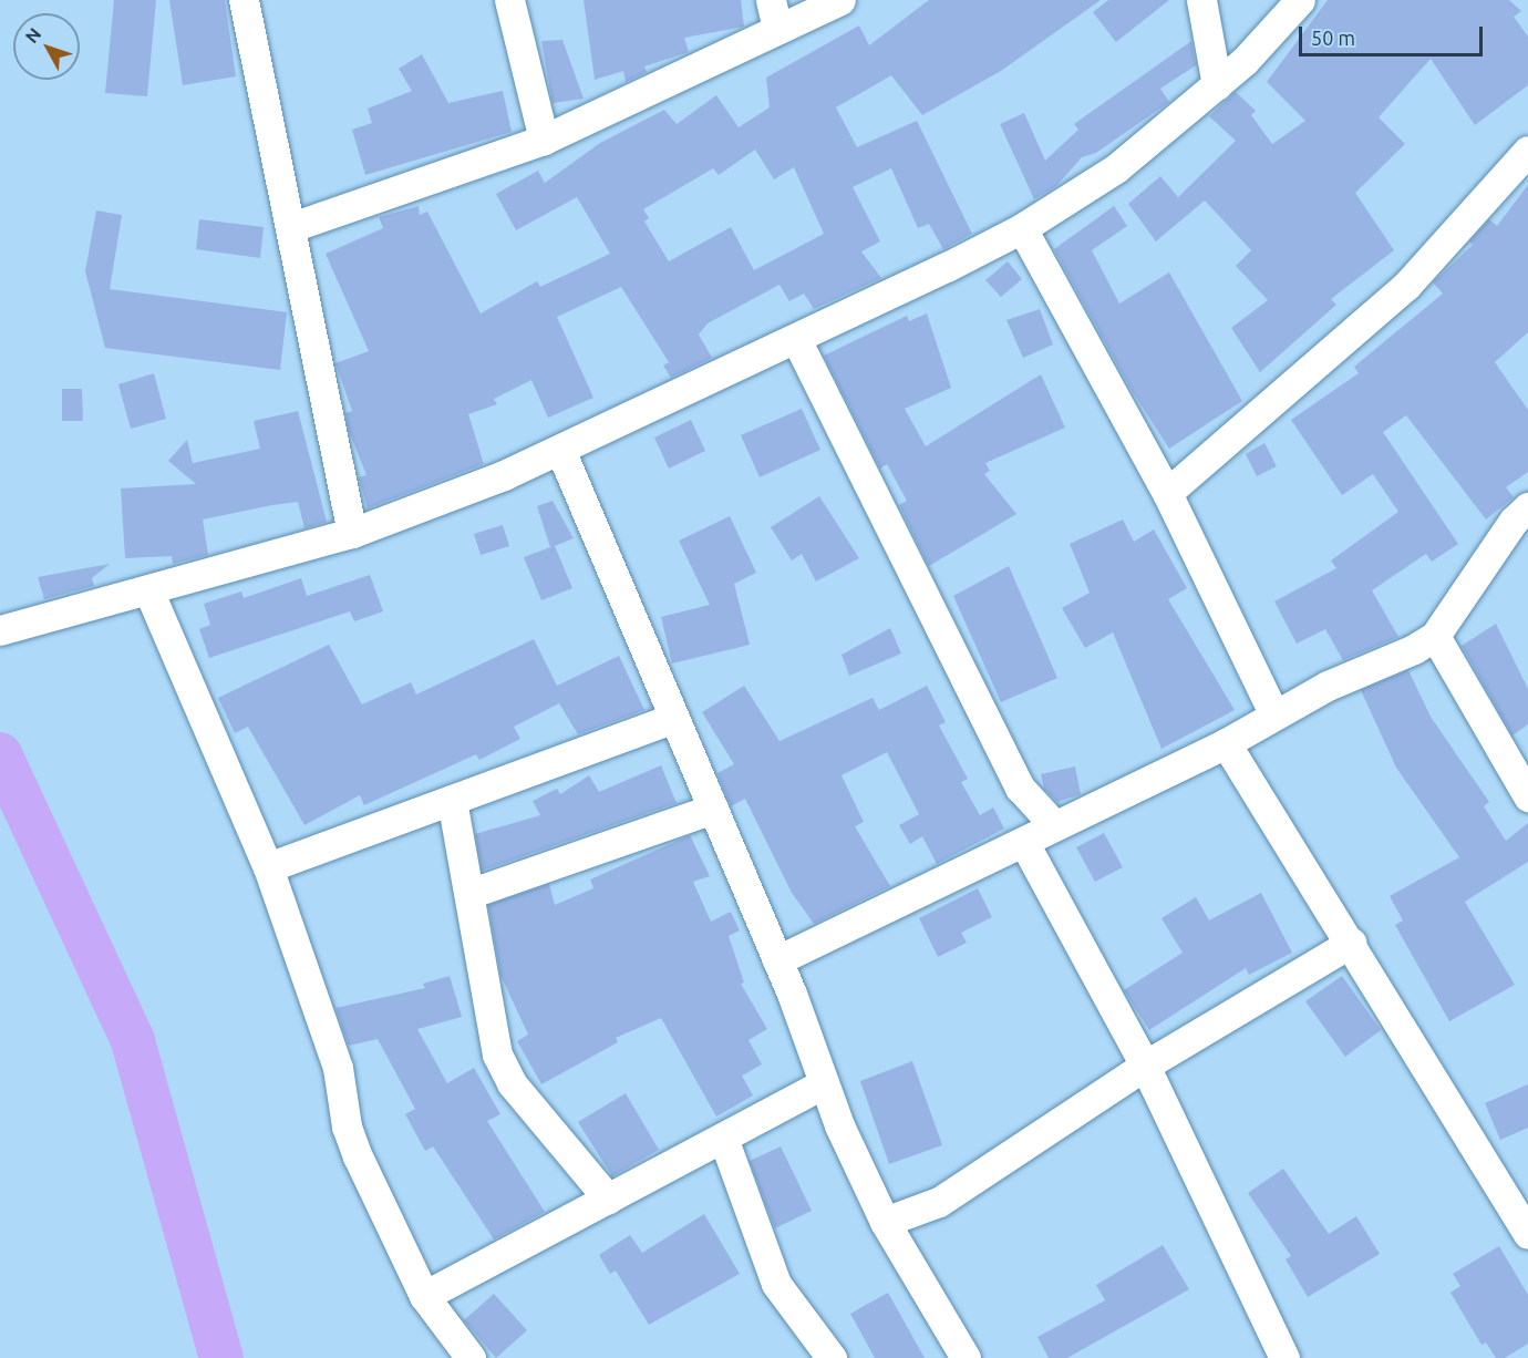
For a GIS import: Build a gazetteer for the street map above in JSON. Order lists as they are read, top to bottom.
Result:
{
  "scale_bar": "50 m",
  "north": "top left"
}
